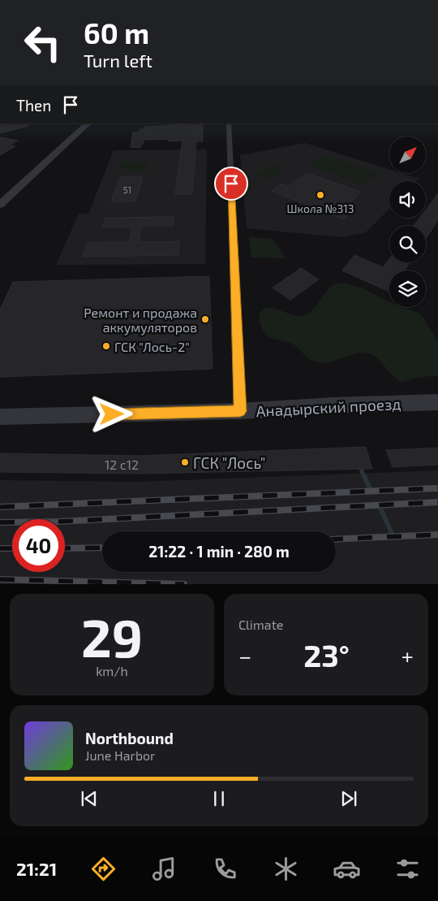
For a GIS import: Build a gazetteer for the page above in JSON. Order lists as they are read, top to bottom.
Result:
{
  "streets": {
    "street": ["Анадырский проезд"]
  },
  "places": [
    "Школа №313",
    "Ремонт и продажа аккумуляторов",
    "ГСК \"Лось-2\"",
    "ГСК \"Лось\""
  ],
  "house_numbers": ["51", "12 с12"],
  "north": "top right",
  "page": {
    "turn": ["60 m", "Turn left"],
    "then": "Then",
    "limit": "40",
    "trip": "21:22 · 1 min · 280 m",
    "tile": [
      ["29", "km/h"],
      "Climate"
    ],
    "heat": ["−", "23°", "+"],
    "song": ["Northbound", "June Harbor"],
    "tabs": "21:21"
  }
}
